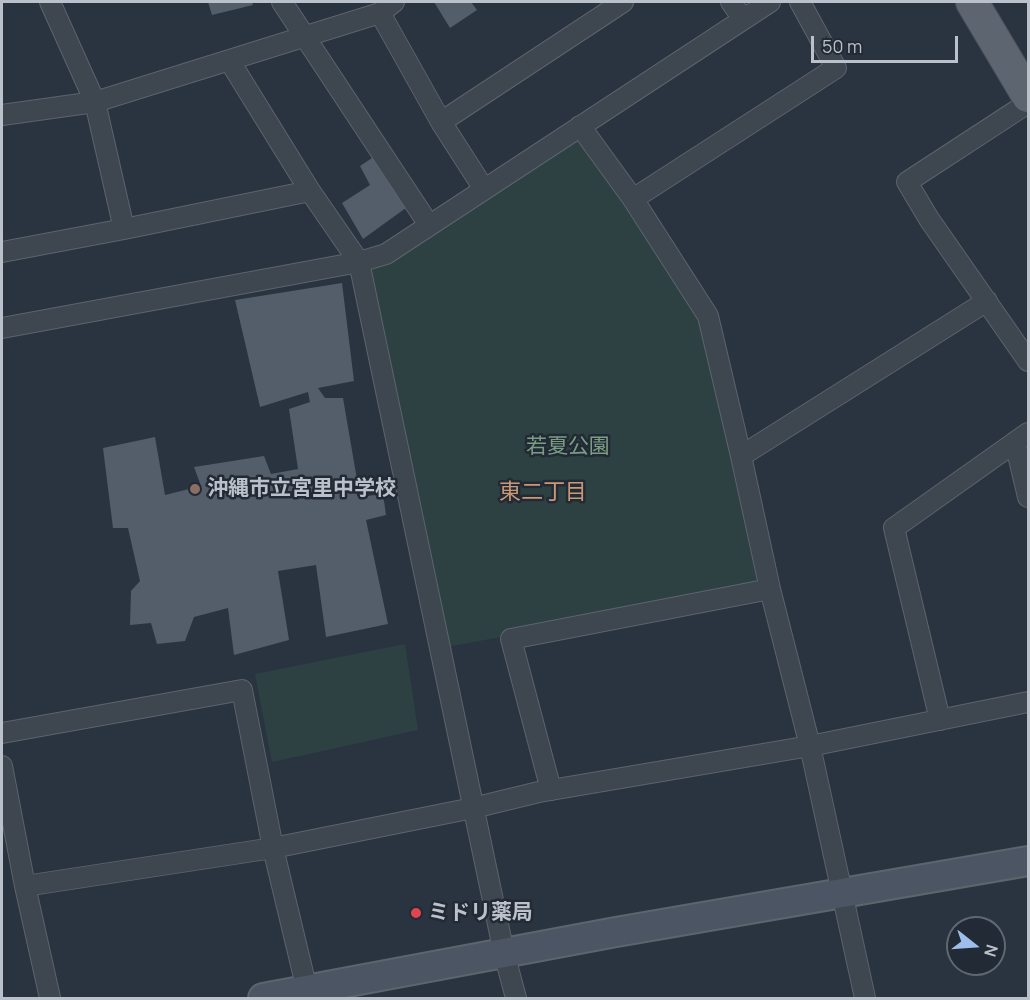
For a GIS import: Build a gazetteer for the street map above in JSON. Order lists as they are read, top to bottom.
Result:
{
  "districts": ["東二丁目"],
  "parks": ["若夏公園"],
  "places": ["沖縄市立宮里中学校", "ミドリ薬局"],
  "scale_bar": "50 m",
  "north": "right"
}
